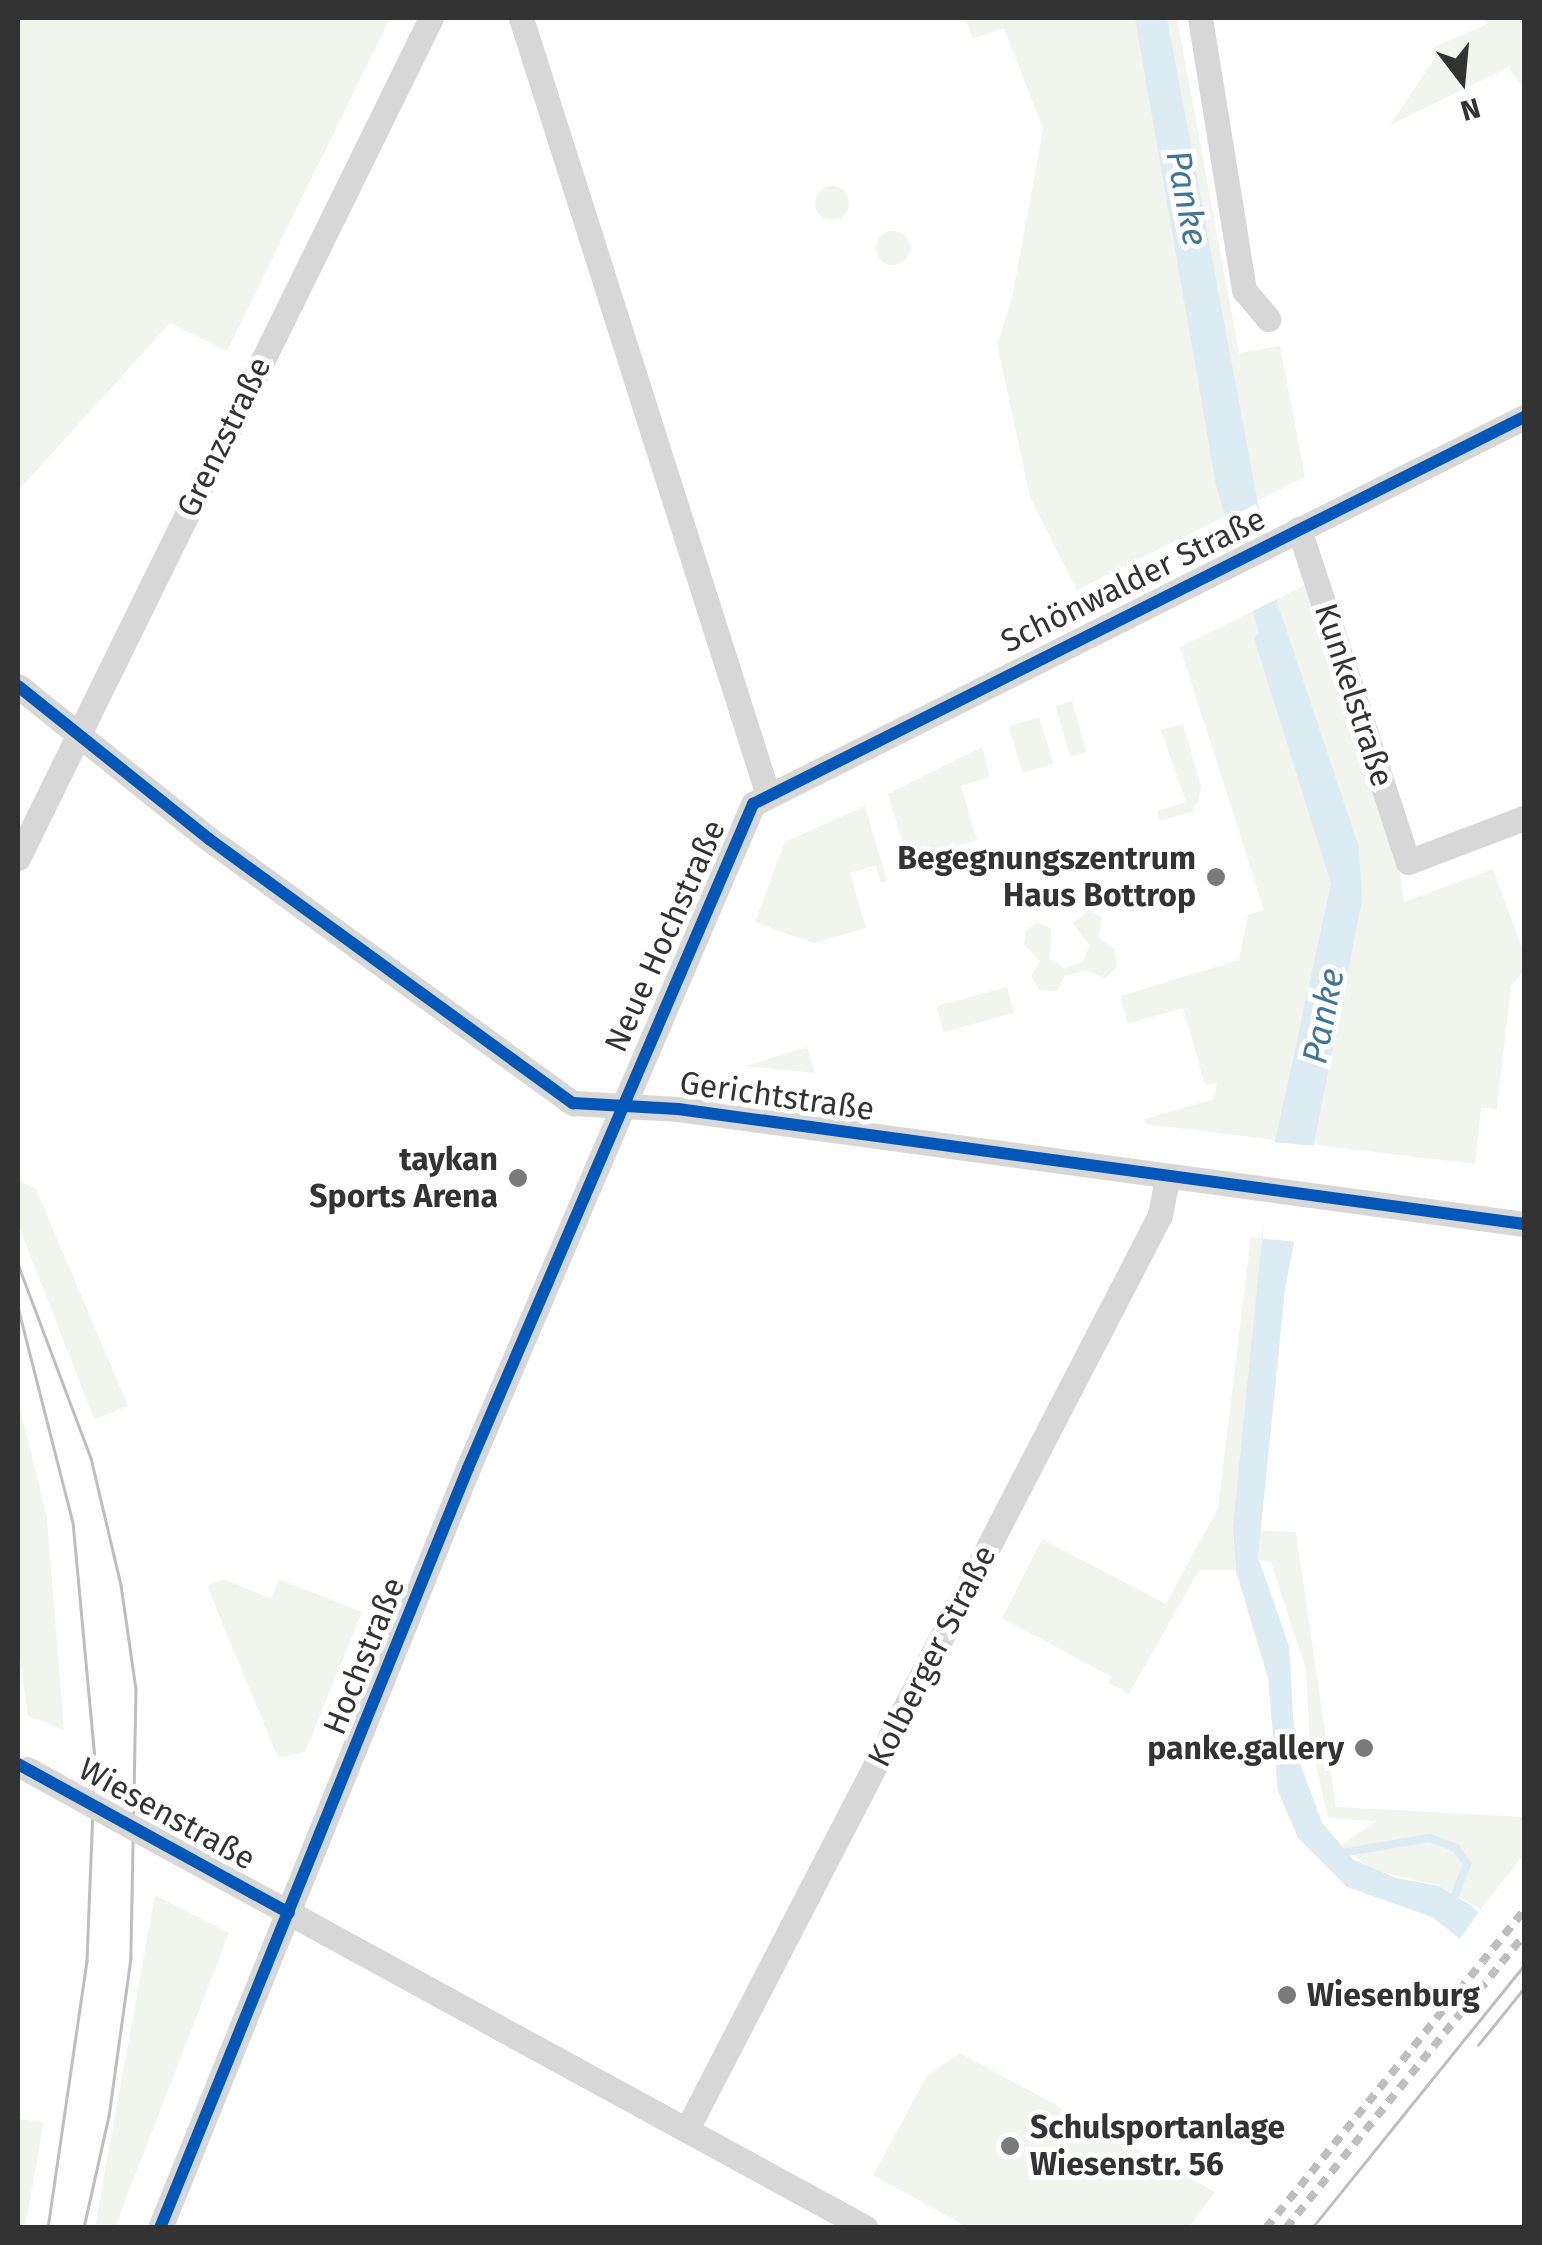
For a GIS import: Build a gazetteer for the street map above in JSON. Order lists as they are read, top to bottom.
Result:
{
  "streets": {
    "street": [
      "Grenzstraße",
      "Schönwalder Straße",
      "Kunkelstraße",
      "Neue Hochstraße",
      "Gerichtstraße",
      "Hochstraße",
      "Kolberger Straße",
      "Wiesenstraße"
    ]
  },
  "crossings": [
    ["Grenzstraße", "Gerichtstraße"],
    ["Schönwalder Straße", "Kunkelstraße"],
    ["Schönwalder Straße", "Neue Hochstraße"],
    ["Neue Hochstraße", "Gerichtstraße"],
    ["Neue Hochstraße", "Hochstraße"],
    ["Gerichtstraße", "Hochstraße"],
    ["Gerichtstraße", "Kolberger Straße"],
    ["Hochstraße", "Wiesenstraße"],
    ["Kolberger Straße", "Wiesenstraße"]
  ],
  "water": ["Panke"],
  "places": [
    "Begegnungszentrum Haus Bottrop",
    "taykan Sports Arena",
    "panke.gallery",
    "Wiesenburg",
    "Schulsportanlage Wiesenstr. 56"
  ],
  "north": "bottom"
}
